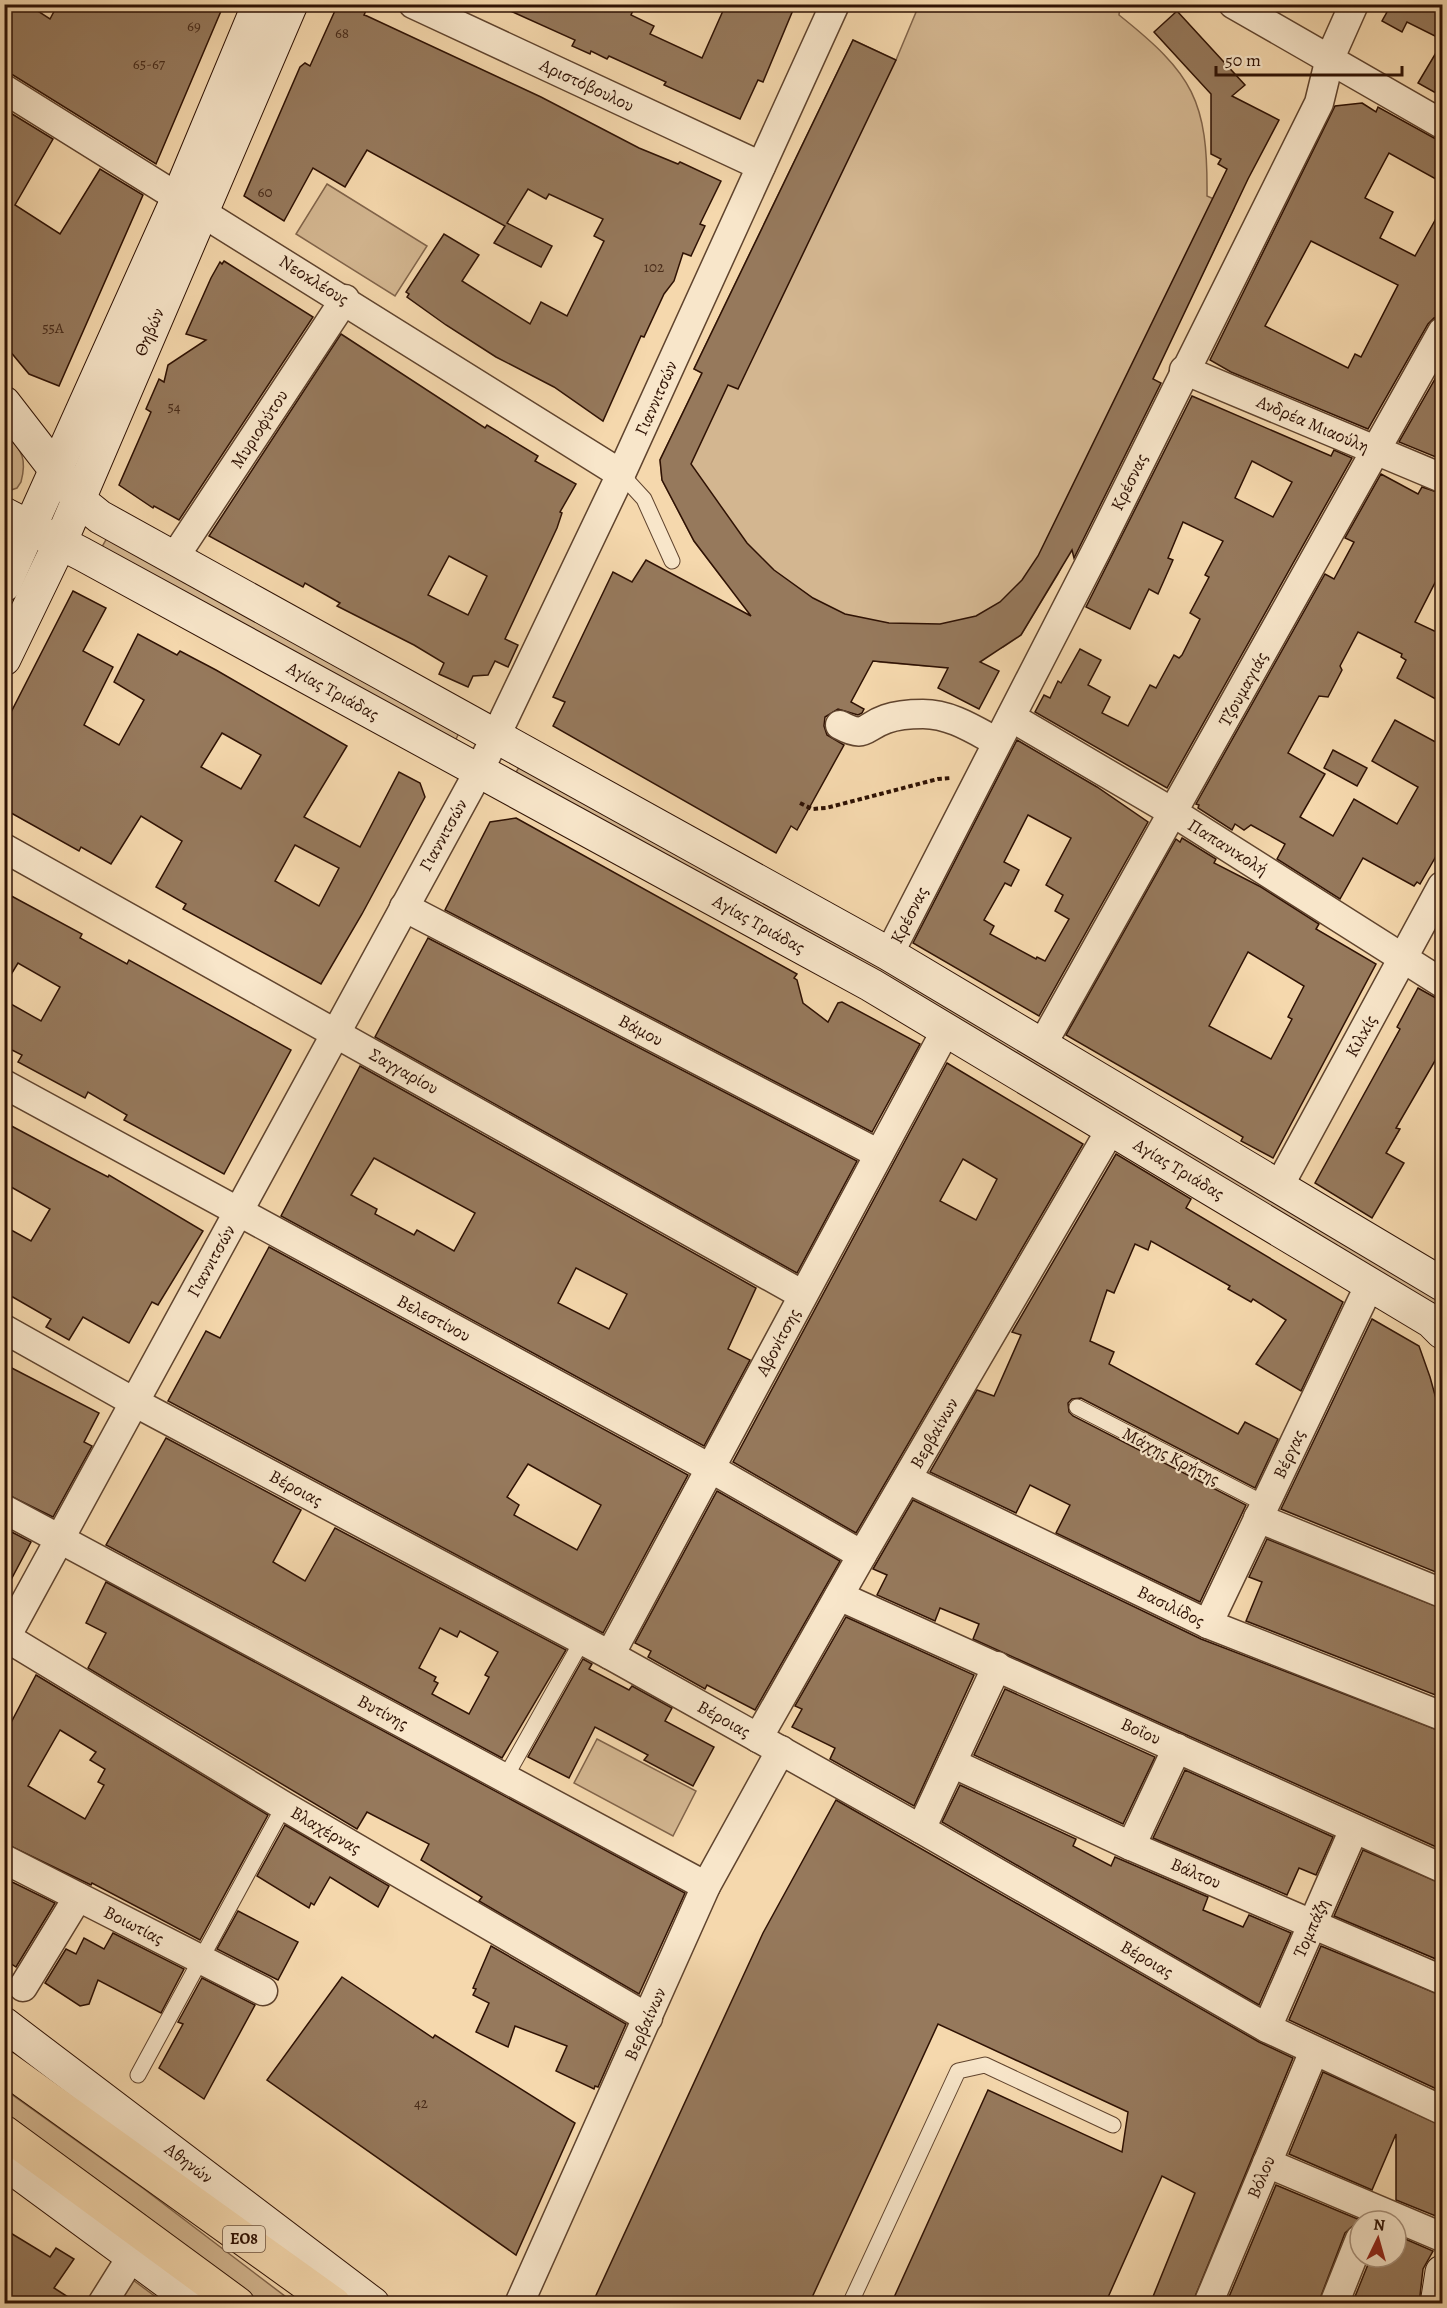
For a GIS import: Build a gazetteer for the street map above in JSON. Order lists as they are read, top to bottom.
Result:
{
  "streets": {
    "highway": ["Αθηνών", "ΕΟ8"],
    "street": [
      "Αριστόβουλου",
      "Νεοκλέους",
      "Θηβών",
      "Γιαννιτσών",
      "Ανδρέα Μιαούλη",
      "Μυριοφύτου",
      "Κρέσνας",
      "Τζουμαγιάς",
      "Αγίας Τριάδας",
      "Παπανικολή",
      "Βάμου",
      "Κιλκίς",
      "Σαγγαρίου",
      "Βελεστίνου",
      "Αβονίτσης",
      "Βερβαίνων",
      "Βέργας",
      "Μάχης Κρήτης",
      "Βέροιας",
      "Βασιλίδος",
      "Βυτίνης",
      "Βοΐου",
      "Βλαχέρνας",
      "Βάλτου",
      "Βοιωτίας",
      "Τομπάζη",
      "Βόλου"
    ]
  },
  "crossings": [
    ["Αριστόβουλου", "Γιαννιτσών"],
    ["Νεοκλέους", "Θηβών"],
    ["Νεοκλέους", "Γιαννιτσών"],
    ["Νεοκλέους", "Μυριοφύτου"],
    ["Θηβών", "Αγίας Τριάδας"],
    ["Γιαννιτσών", "Αγίας Τριάδας"],
    ["Γιαννιτσών", "Βάμου"],
    ["Γιαννιτσών", "Σαγγαρίου"],
    ["Γιαννιτσών", "Βελεστίνου"],
    ["Γιαννιτσών", "Βέροιας"],
    ["Γιαννιτσών", "Βυτίνης"],
    ["Γιαννιτσών", "Βλαχέρνας"],
    ["Ανδρέα Μιαούλη", "Κρέσνας"],
    ["Ανδρέα Μιαούλη", "Τζουμαγιάς"],
    ["Μυριοφύτου", "Αγίας Τριάδας"],
    ["Κρέσνας", "Αγίας Τριάδας"],
    ["Κρέσνας", "Παπανικολή"],
    ["Τζουμαγιάς", "Αγίας Τριάδας"],
    ["Τζουμαγιάς", "Παπανικολή"],
    ["Αγίας Τριάδας", "Κιλκίς"],
    ["Αγίας Τριάδας", "Αβονίτσης"],
    ["Αγίας Τριάδας", "Βερβαίνων"],
    ["Αγίας Τριάδας", "Βέργας"],
    ["Παπανικολή", "Κιλκίς"],
    ["Βάμου", "Αβονίτσης"],
    ["Σαγγαρίου", "Αβονίτσης"],
    ["Βελεστίνου", "Αβονίτσης"],
    ["Βελεστίνου", "Βερβαίνων"],
    ["Αβονίτσης", "Βέροιας"],
    ["Βερβαίνων", "Βέροιας"],
    ["Βερβαίνων", "Βασιλίδος"],
    ["Βερβαίνων", "Βυτίνης"],
    ["Βερβαίνων", "Βοΐου"],
    ["Βερβαίνων", "Βλαχέρνας"],
    ["Βέργας", "Μάχης Κρήτης"],
    ["Βέργας", "Βασιλίδος"],
    ["Βέροιας", "Τομπάζη"],
    ["Βέροιας", "Βόλου"],
    ["Βοΐου", "Τομπάζη"],
    ["Βάλτου", "Τομπάζη"]
  ],
  "house_numbers": [
    "69",
    "68",
    "65-67",
    "60",
    "102",
    "55Α",
    "54",
    "42"
  ],
  "scale_bar": "50 m",
  "north": "top"
}
